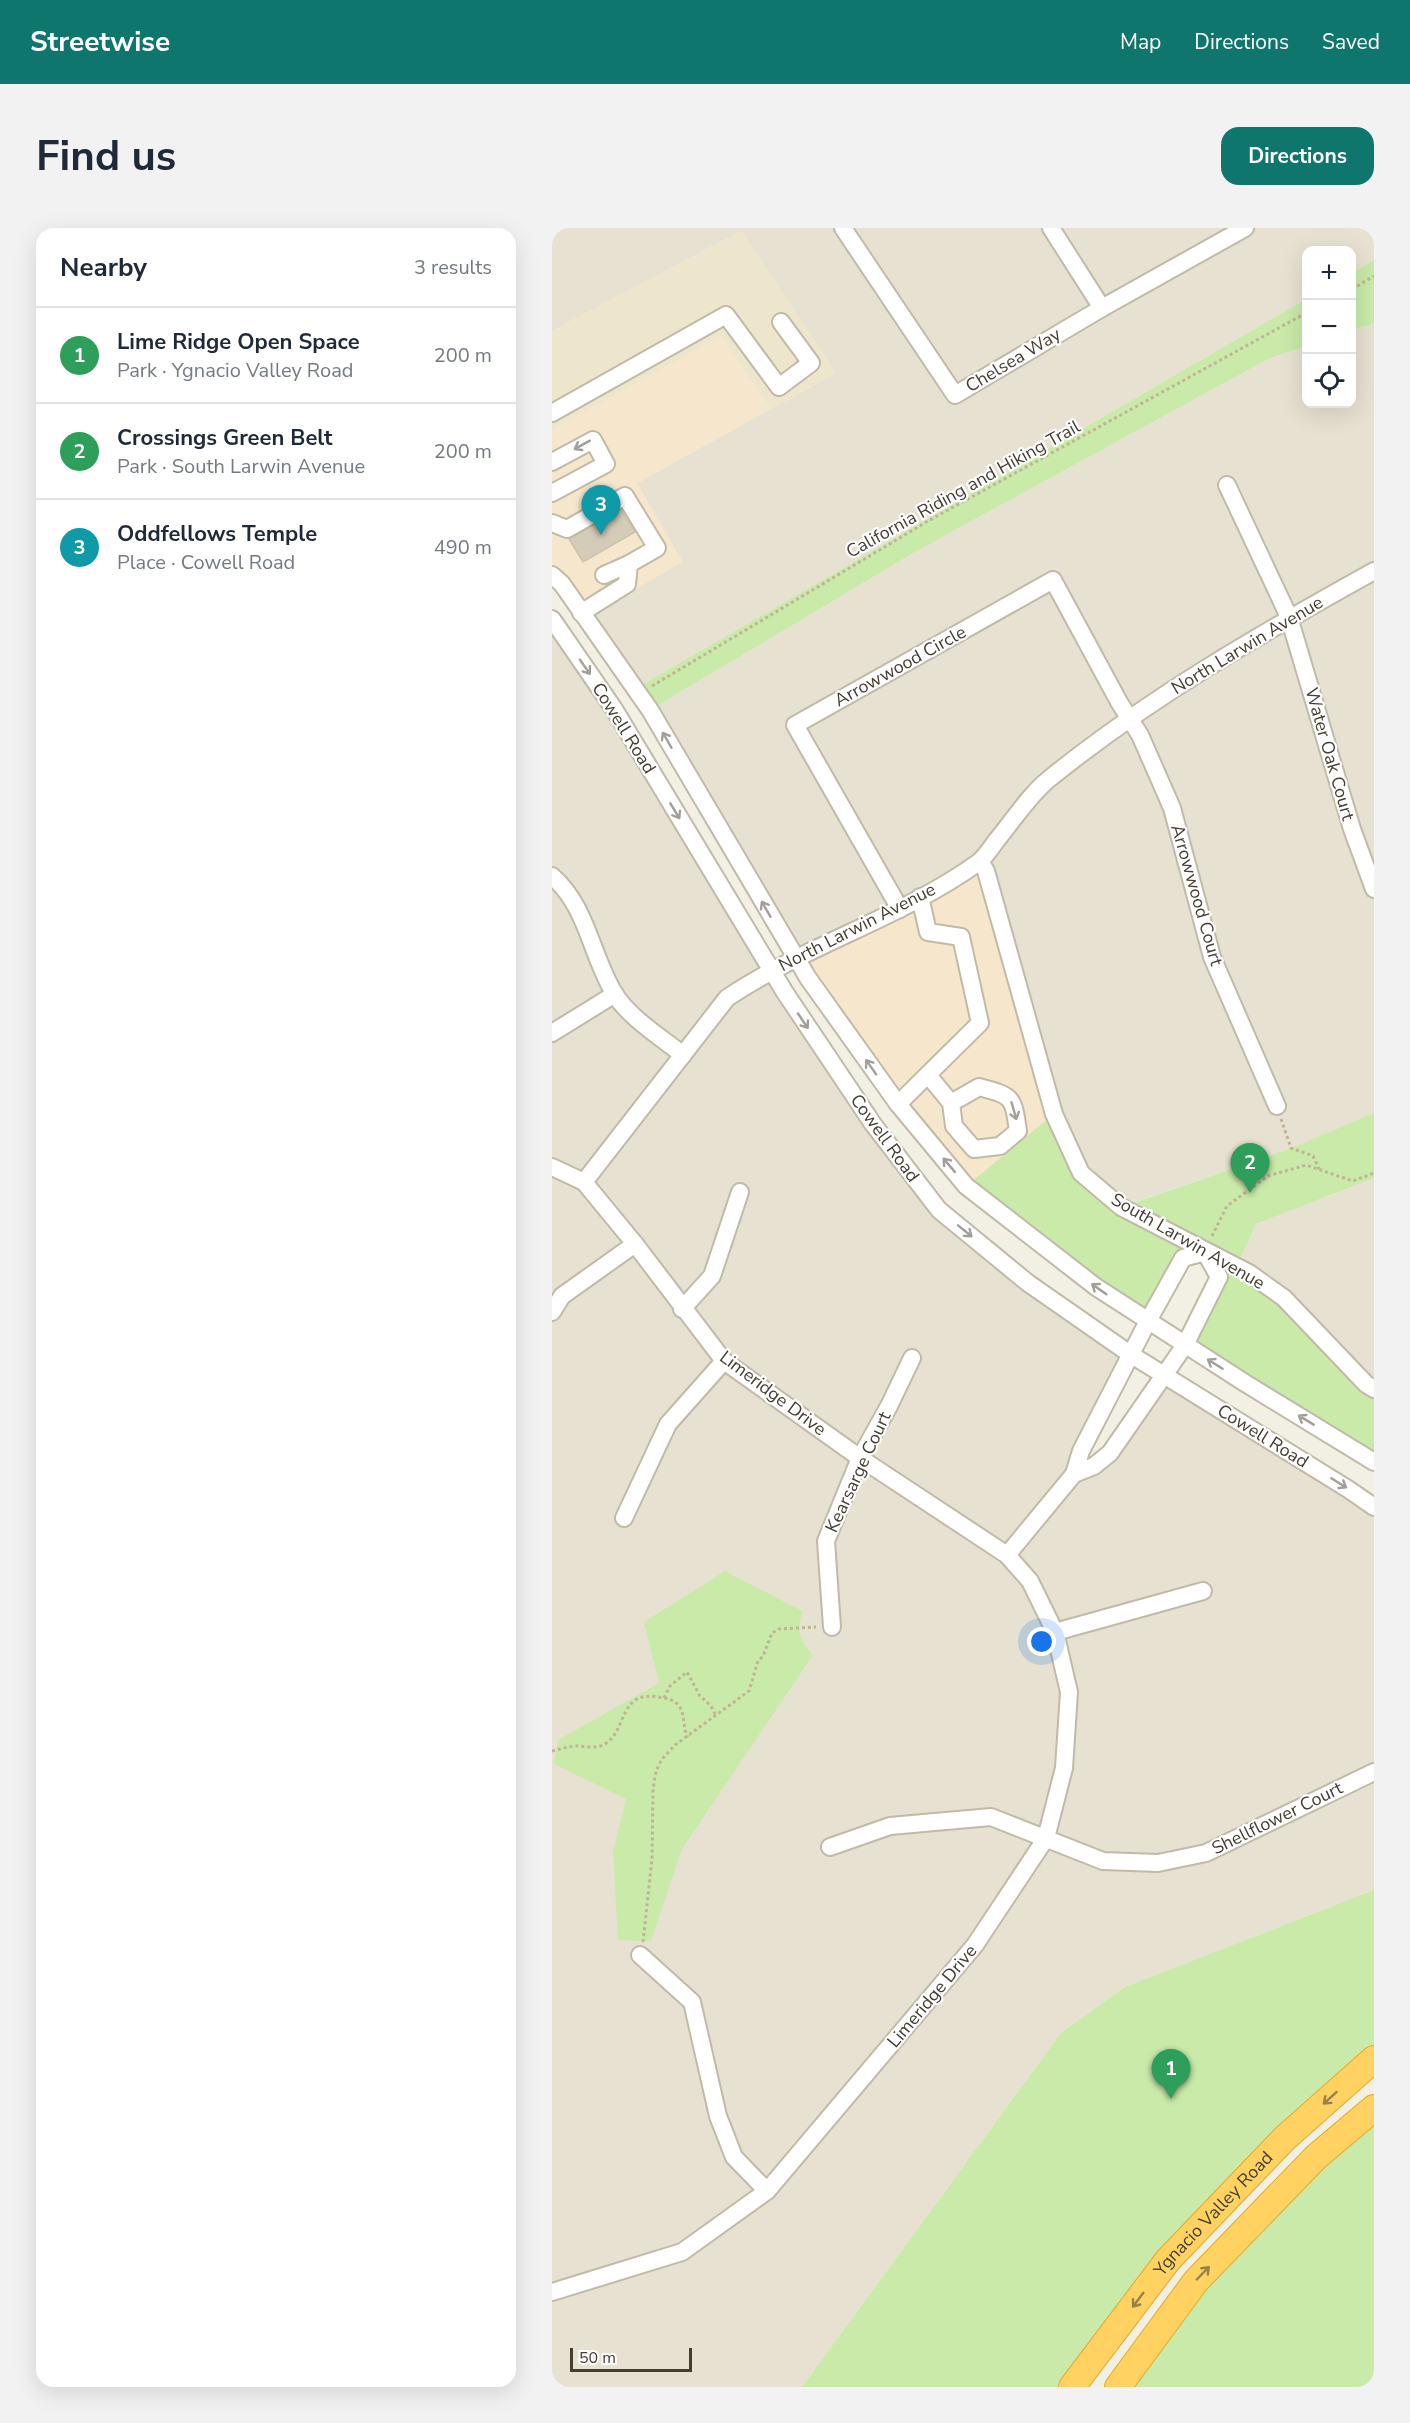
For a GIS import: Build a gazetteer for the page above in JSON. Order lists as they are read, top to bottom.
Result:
{
  "streets": {
    "highway": ["Ygnacio Valley Road"],
    "street": [
      "Chelsea Way",
      "North Larwin Avenue",
      "Arrowwood Circle",
      "Cowell Road",
      "Water Oak Court",
      "Arrowwood Court",
      "South Larwin Avenue",
      "Limeridge Drive",
      "Kearsarge Court",
      "Shellflower Court"
    ],
    "path": ["California Riding and Hiking Trail"]
  },
  "crossings": [
    ["California Riding and Hiking Trail", "Cowell Road"],
    ["North Larwin Avenue", "Arrowwood Circle"],
    ["North Larwin Avenue", "Cowell Road"],
    ["North Larwin Avenue", "Water Oak Court"],
    ["North Larwin Avenue", "Arrowwood Court"],
    ["North Larwin Avenue", "South Larwin Avenue"],
    ["North Larwin Avenue", "Limeridge Drive"],
    ["Arrowwood Circle", "Arrowwood Court"],
    ["Limeridge Drive", "Kearsarge Court"],
    ["Limeridge Drive", "Shellflower Court"]
  ],
  "scale_bar": "50 m",
  "page": {
    "header": "Streetwise",
    "nav": ["Map", "Directions", "Saved"],
    "buttons": "Directions",
    "title": "Find us",
    "heading": ["Nearby", "3 results"],
    "map_buttons": ["+", "−"],
    "list": [
      {
        "mark": "1",
        "name": "Lime Ridge Open Space",
        "note": "Park · Ygnacio Valley Road",
        "value": "200 m"
      },
      {
        "mark": "2",
        "name": "Crossings Green Belt",
        "note": "Park · South Larwin Avenue",
        "value": "200 m"
      },
      {
        "mark": "3",
        "name": "Oddfellows Temple",
        "note": "Place · Cowell Road",
        "value": "490 m"
      }
    ],
    "pins": ["3", "2", "1"],
    "scale": "50 m"
  }
}
